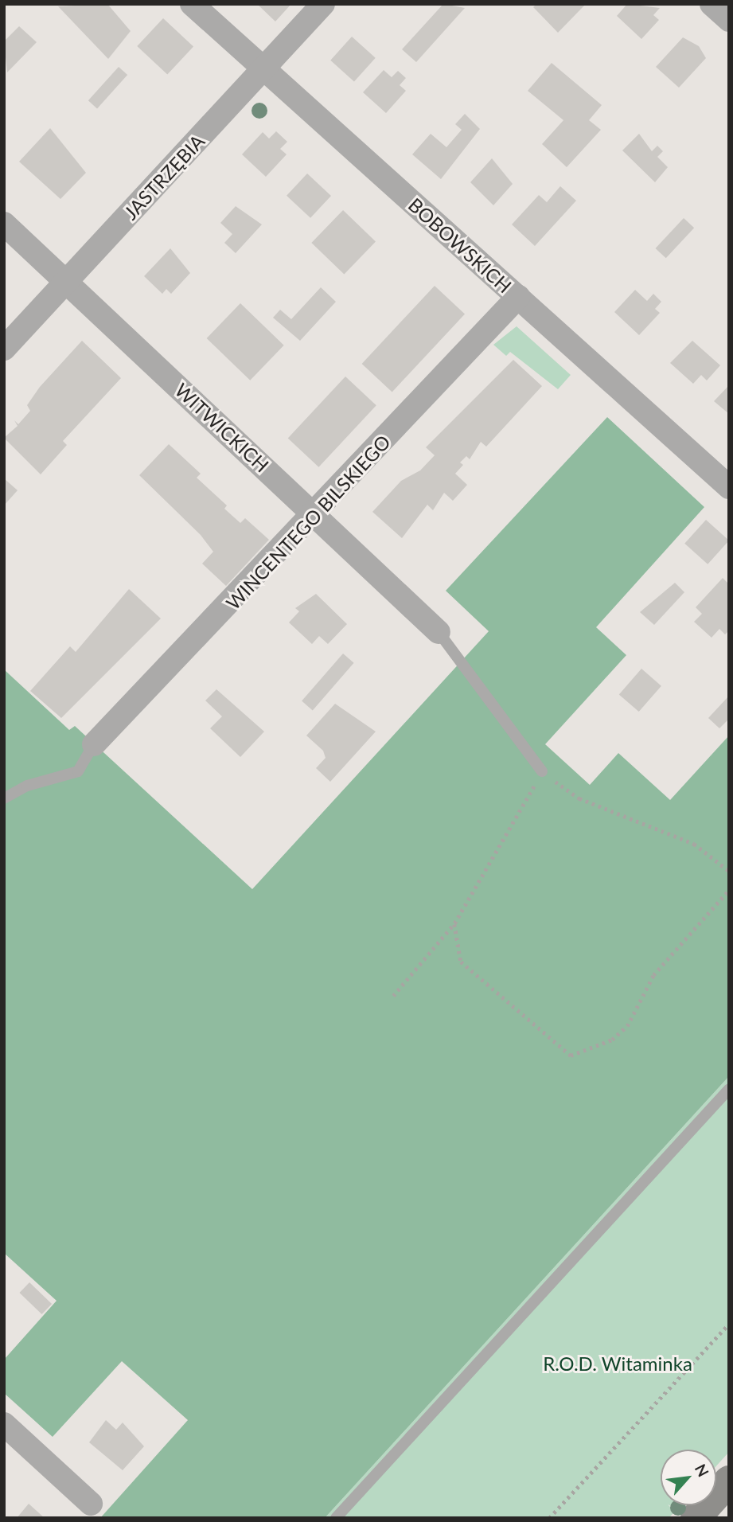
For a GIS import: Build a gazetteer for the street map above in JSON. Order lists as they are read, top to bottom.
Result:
{
  "streets": {
    "street": [
      "JASTRZĘBIA",
      "BOBOWSKICH",
      "WITWICKICH",
      "WINCENTEGO BILSKIEGO"
    ]
  },
  "crossings": [
    ["JASTRZĘBIA", "BOBOWSKICH"],
    ["JASTRZĘBIA", "WITWICKICH"],
    ["BOBOWSKICH", "WINCENTEGO BILSKIEGO"],
    ["WITWICKICH", "WINCENTEGO BILSKIEGO"]
  ],
  "parks": ["R.O.D. Witaminka"],
  "north": "top right"
}
